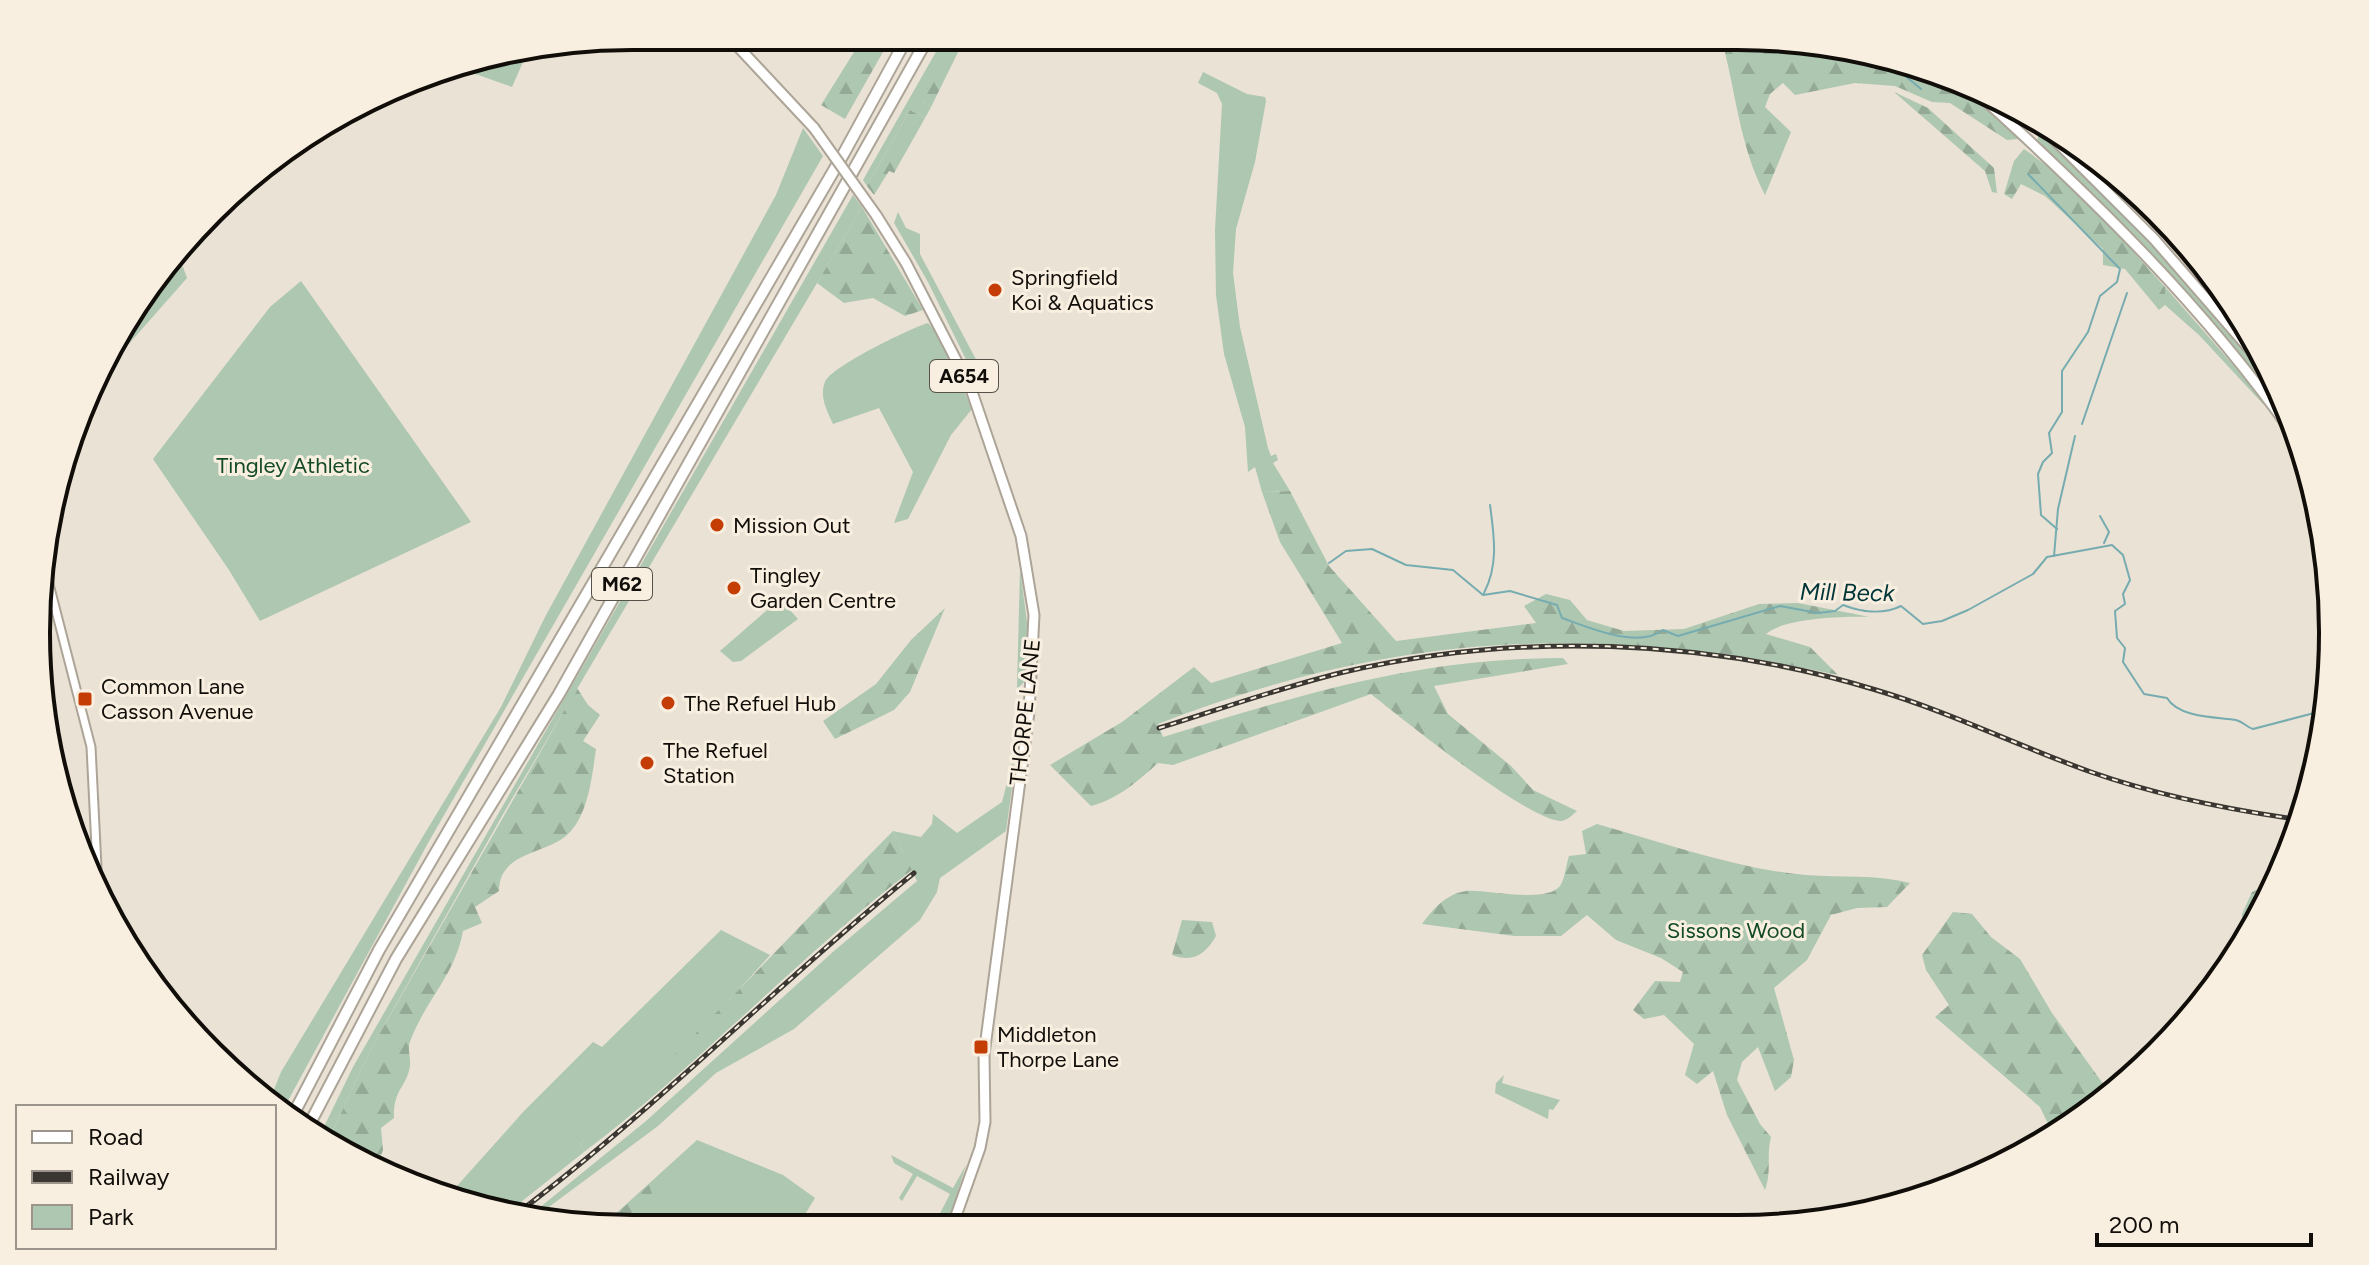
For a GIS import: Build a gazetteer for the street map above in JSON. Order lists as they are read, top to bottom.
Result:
{
  "streets": {
    "highway": ["M62"],
    "main road": ["A654", "THORPE LANE"]
  },
  "water": ["Mill Beck"],
  "parks": ["Tingley Athletic", "Sissons Wood"],
  "places": {
    "other": [
      "Springfield Koi & Aquatics",
      "Mission Out",
      "Tingley Garden Centre",
      "The Refuel Hub",
      "The Refuel Station"
    ],
    "transit": ["Common Lane Casson Avenue", "Middleton Thorpe Lane"]
  },
  "legend": ["Road", "Railway", "Park"],
  "scale_bar": "200 m"
}
